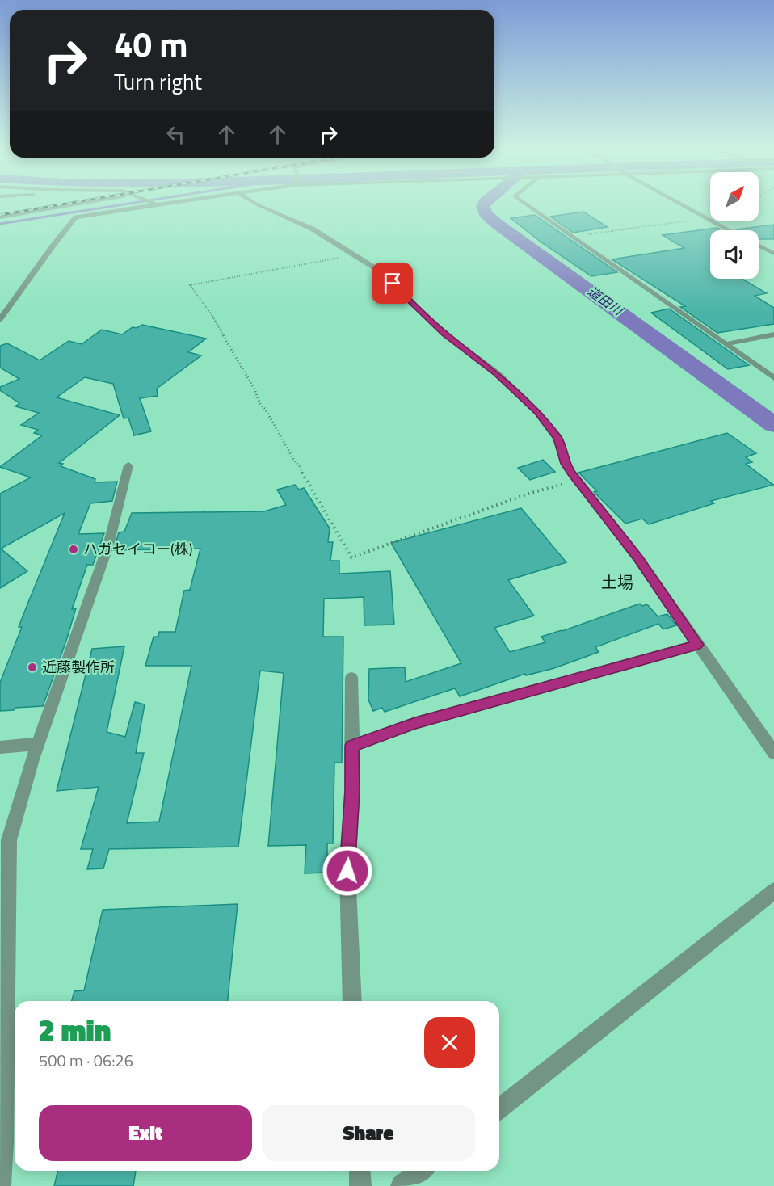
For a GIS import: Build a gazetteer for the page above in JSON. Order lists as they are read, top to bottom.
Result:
{
  "districts": ["土場"],
  "water": ["道田川"],
  "places": ["ハガセイコー(株)", "近藤製作所"],
  "north": "top right",
  "page": {
    "turn": ["40 m", "Turn right"],
    "heading": ["2 min", "500 m · 06:26"],
    "buttons": ["Exit", "Share"]
  }
}
